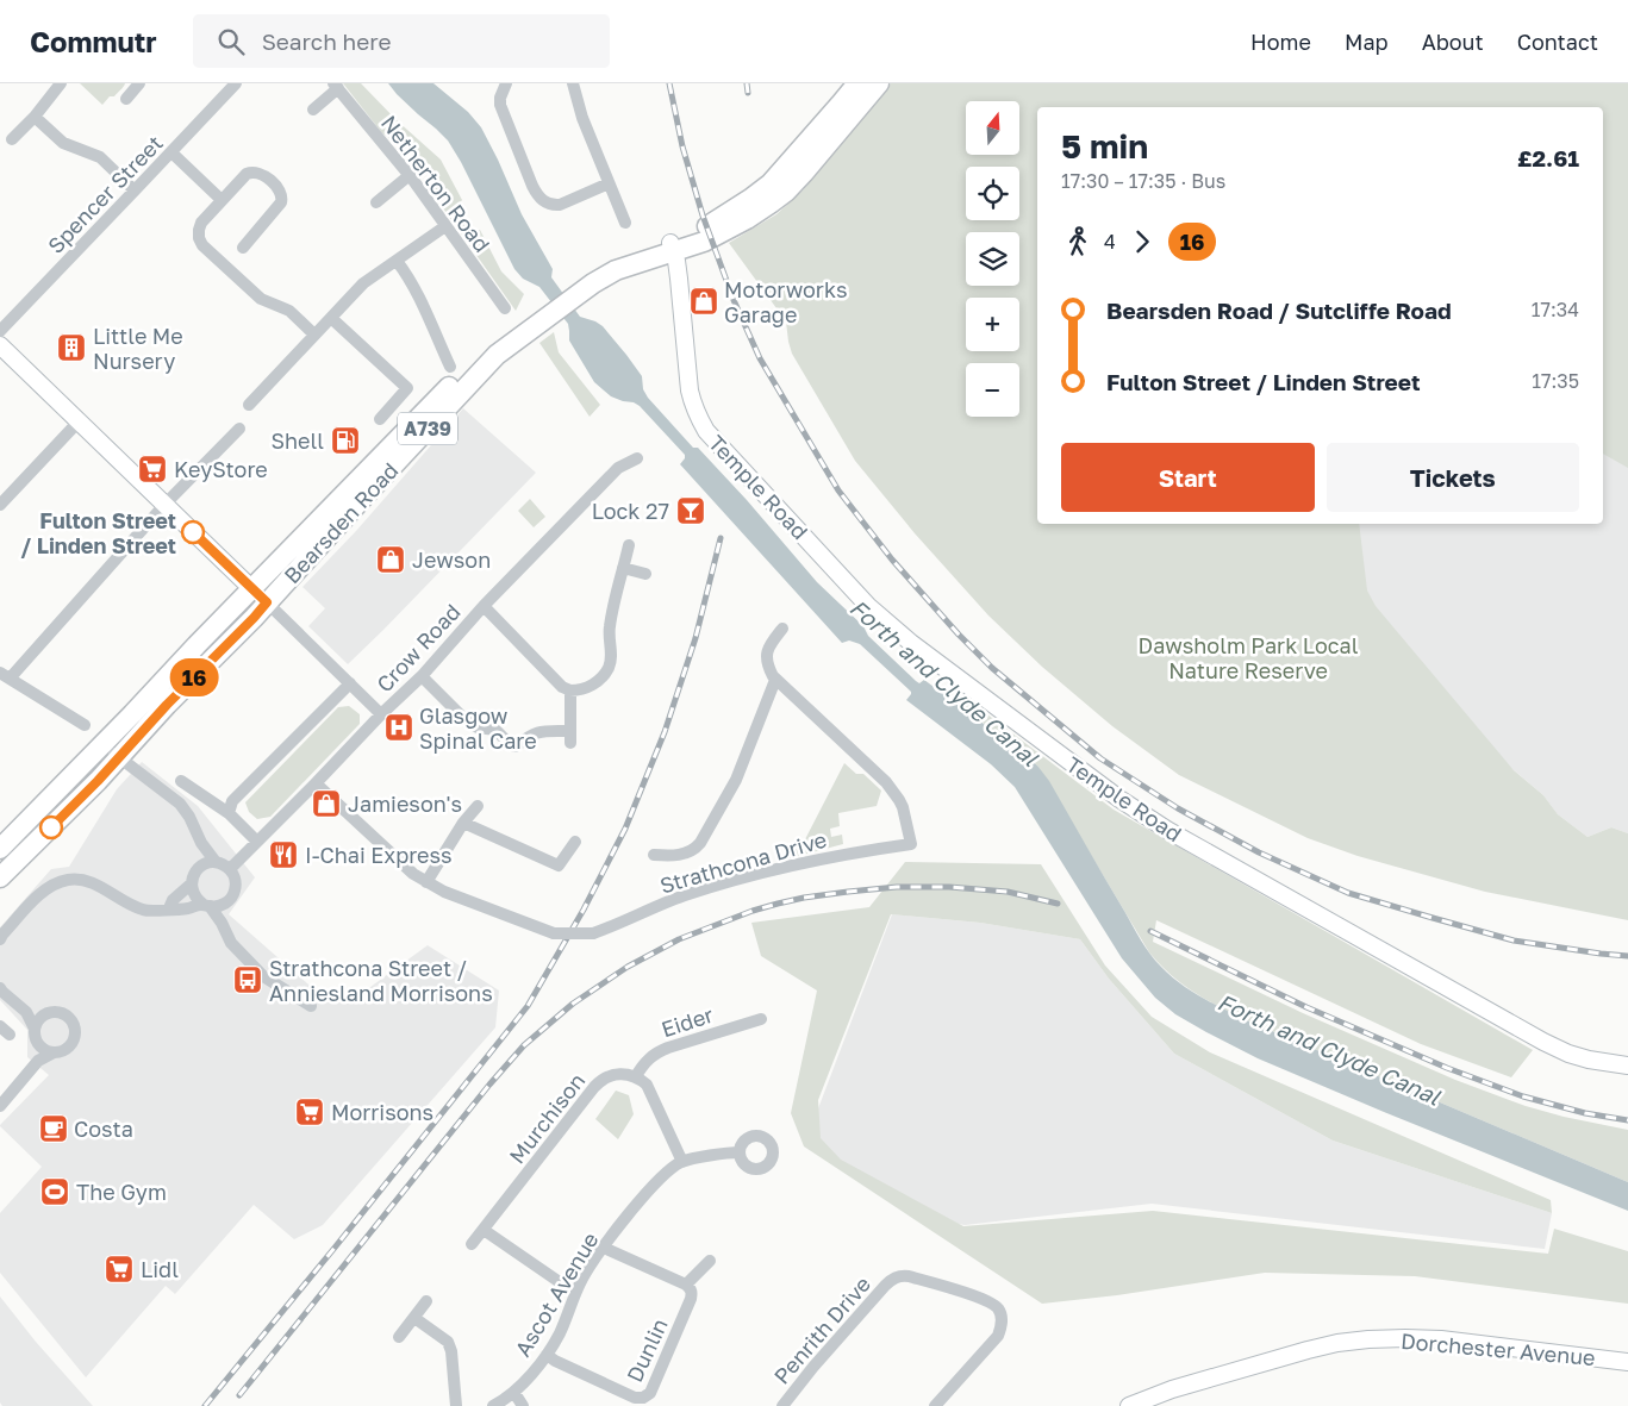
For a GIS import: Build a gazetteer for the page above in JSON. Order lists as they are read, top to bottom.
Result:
{
  "streets": {
    "main road": ["A739", "Bearsden Road"],
    "street": [
      "Netherton Road",
      "Spencer Street",
      "Temple Road",
      "Crow Road",
      "Strathcona Drive",
      "Eider",
      "Murchison",
      "Ascot Avenue",
      "Penrith Drive",
      "Dorchester Avenue",
      "Dunlin"
    ]
  },
  "crossings": [
    ["Temple Road", "Bearsden Road"],
    ["Crow Road", "Strathcona Drive"],
    ["Eider", "Murchison"],
    ["Ascot Avenue", "Dunlin"]
  ],
  "water": ["Forth and Clyde Canal"],
  "parks": ["Dawsholm Park Local Nature Reserve"],
  "places": {
    "shop": ["Motorworks Garage", "Jewson", "Jamieson's"],
    "building": ["Little Me Nursery"],
    "fuel station": ["Shell"],
    "supermarket": ["KeyStore", "Morrisons", "Lidl"],
    "bar": ["Lock 27"],
    "other": ["Fulton Street / Linden Street"],
    "hospital": ["Glasgow Spinal Care"],
    "restaurant": ["I-Chai Express"],
    "bus stop": ["Strathcona Street / Anniesland Morrisons"],
    "cafe": ["Costa"],
    "sports": ["The Gym"]
  },
  "lines": ["bus line 16"],
  "north": "top",
  "page": {
    "header": "Commutr",
    "search": "Search here",
    "nav": [
      "Home",
      "Map",
      "About",
      "Contact"
    ],
    "on_map": "16",
    "map_buttons": ["+", "−"],
    "heading": ["5 min", "17:30 – 17:35 · Bus", "£2.61"],
    "legs": ["4", "16"],
    "list": [
      {
        "name": "Bearsden Road / Sutcliffe Road",
        "value": "17:34"
      },
      {
        "name": "Fulton Street / Linden Street",
        "value": "17:35"
      }
    ],
    "buttons": ["Start", "Tickets"]
  }
}
